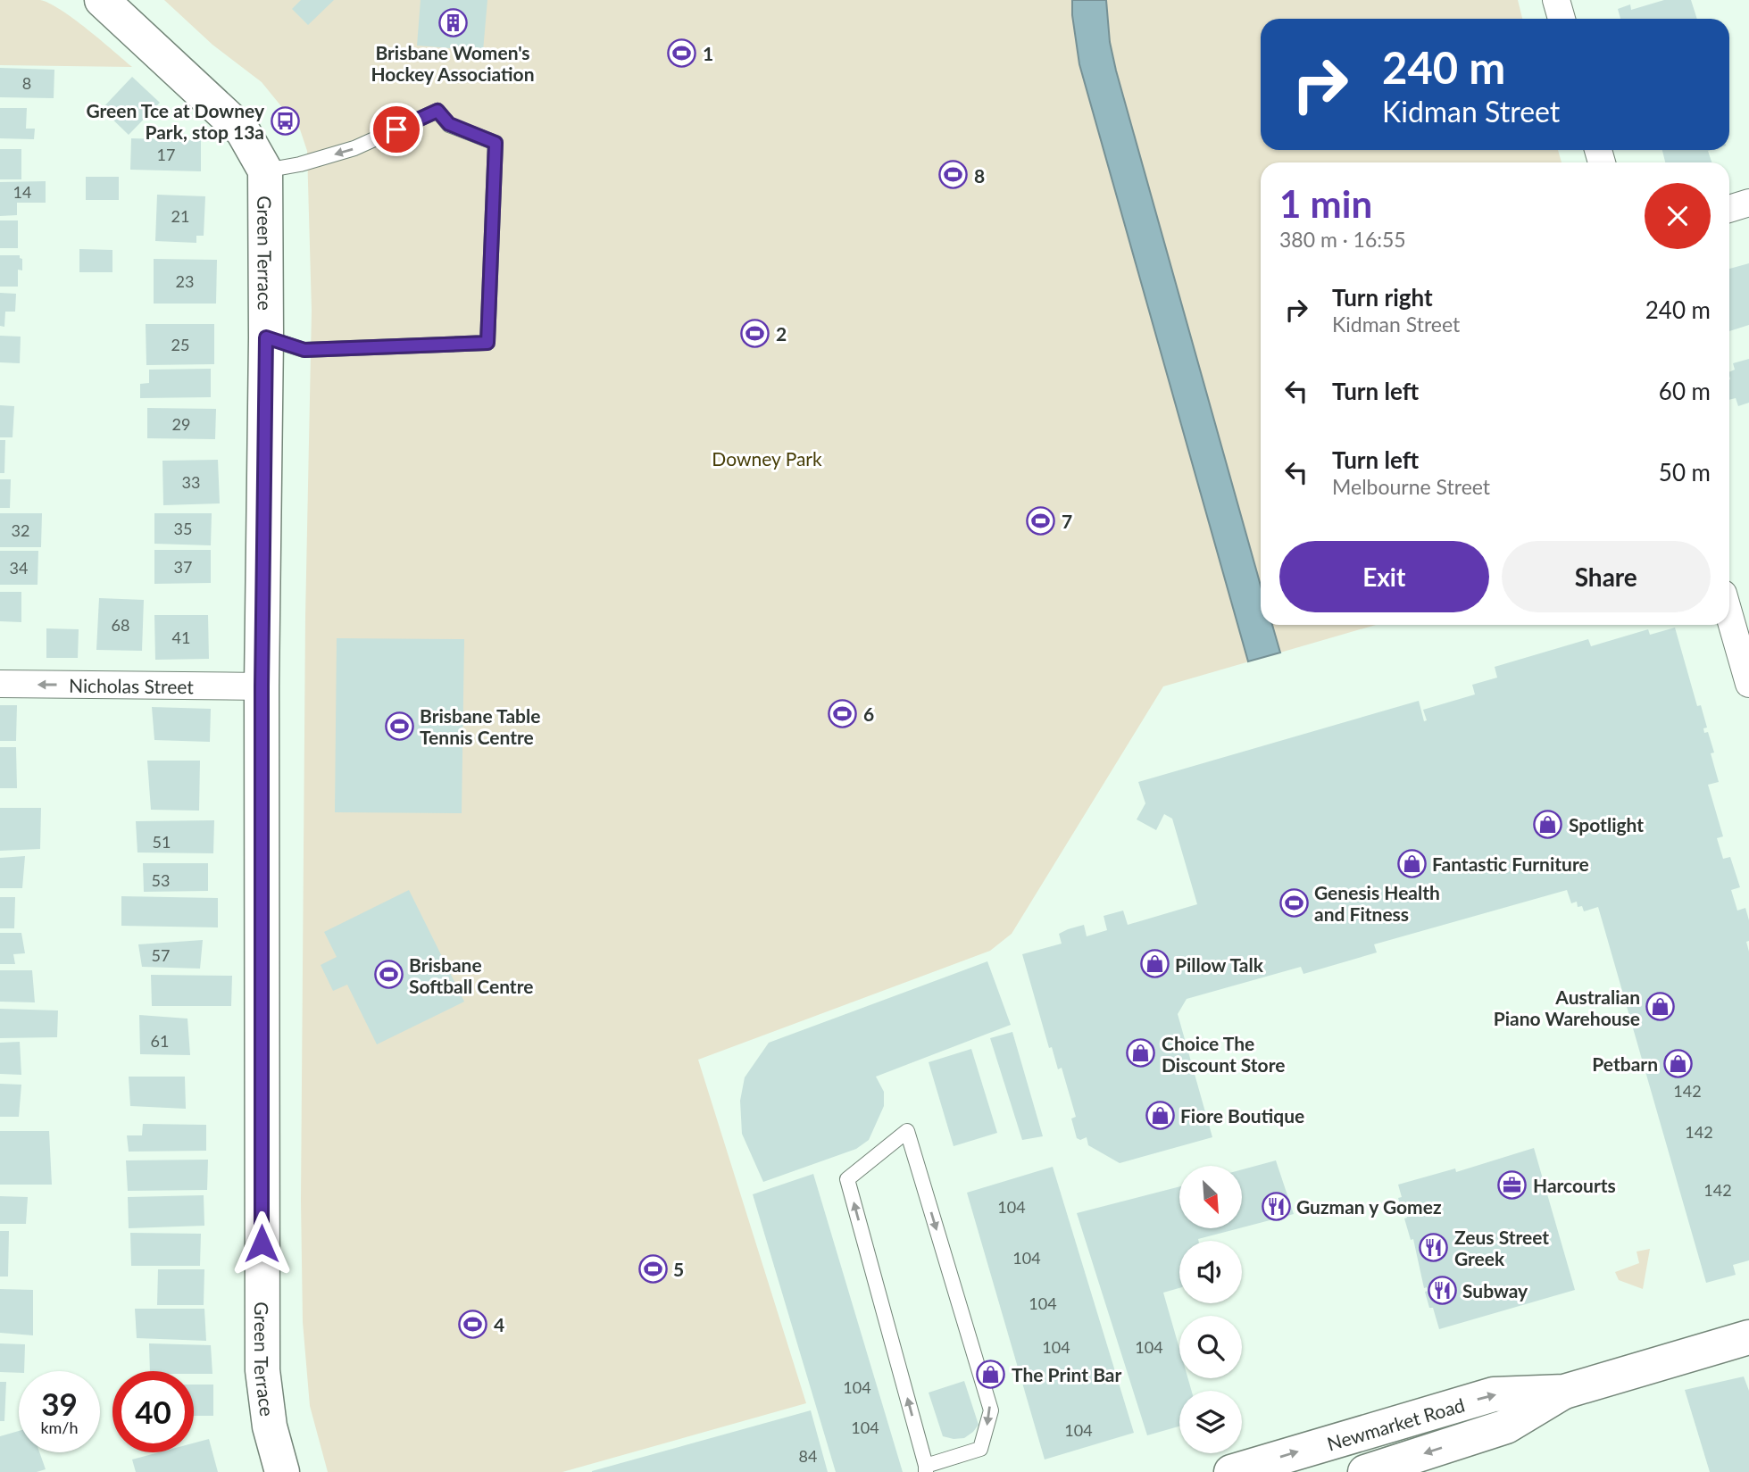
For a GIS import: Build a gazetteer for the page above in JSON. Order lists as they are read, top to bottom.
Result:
{
  "streets": {
    "street": ["Green Terrace", "Nicholas Street", "Newmarket Road"]
  },
  "crossings": [
    ["Green Terrace", "Nicholas Street"]
  ],
  "one_way": ["Nicholas Street"],
  "parks": ["Downey Park"],
  "places": {
    "building": ["Brisbane Women's Hockey Association"],
    "sports": [
      "1",
      "8",
      "2",
      "7",
      "6",
      "Brisbane Table Tennis Centre",
      "Genesis Health and Fitness",
      "Brisbane Softball Centre",
      "5",
      "4"
    ],
    "bus stop": ["Green Tce at Downey Park, stop 13a"],
    "shop": [
      "Spotlight",
      "Fantastic Furniture",
      "Pillow Talk",
      "Australian Piano Warehouse",
      "Choice The Discount Store",
      "Petbarn",
      "Fiore Boutique",
      "The Print Bar"
    ],
    "office": ["Harcourts"],
    "restaurant": ["Guzman y Gomez", "Zeus Street Greek", "Subway"]
  },
  "house_numbers": [
    "8",
    "17",
    "14",
    "21",
    "23",
    "25",
    "29",
    "33",
    "35",
    "32",
    "37",
    "34",
    "68",
    "41",
    "51",
    "53",
    "57",
    "61",
    "142",
    "142",
    "142",
    "104",
    "104",
    "104",
    "104",
    "104",
    "104",
    "104",
    "104",
    "84"
  ],
  "north": "bottom right",
  "page": {
    "turn": ["240 m", "Kidman Street"],
    "heading": ["1 min", "380 m · 16:55"],
    "list": [
      {
        "name": "Turn right",
        "note": "Kidman Street",
        "value": "240 m"
      },
      {
        "name": "Turn left",
        "value": "60 m"
      },
      {
        "name": "Turn left",
        "note": "Melbourne Street",
        "value": "50 m"
      }
    ],
    "buttons": ["Exit", "Share"],
    "speed": "39 km/h",
    "limit": "40"
  }
}
